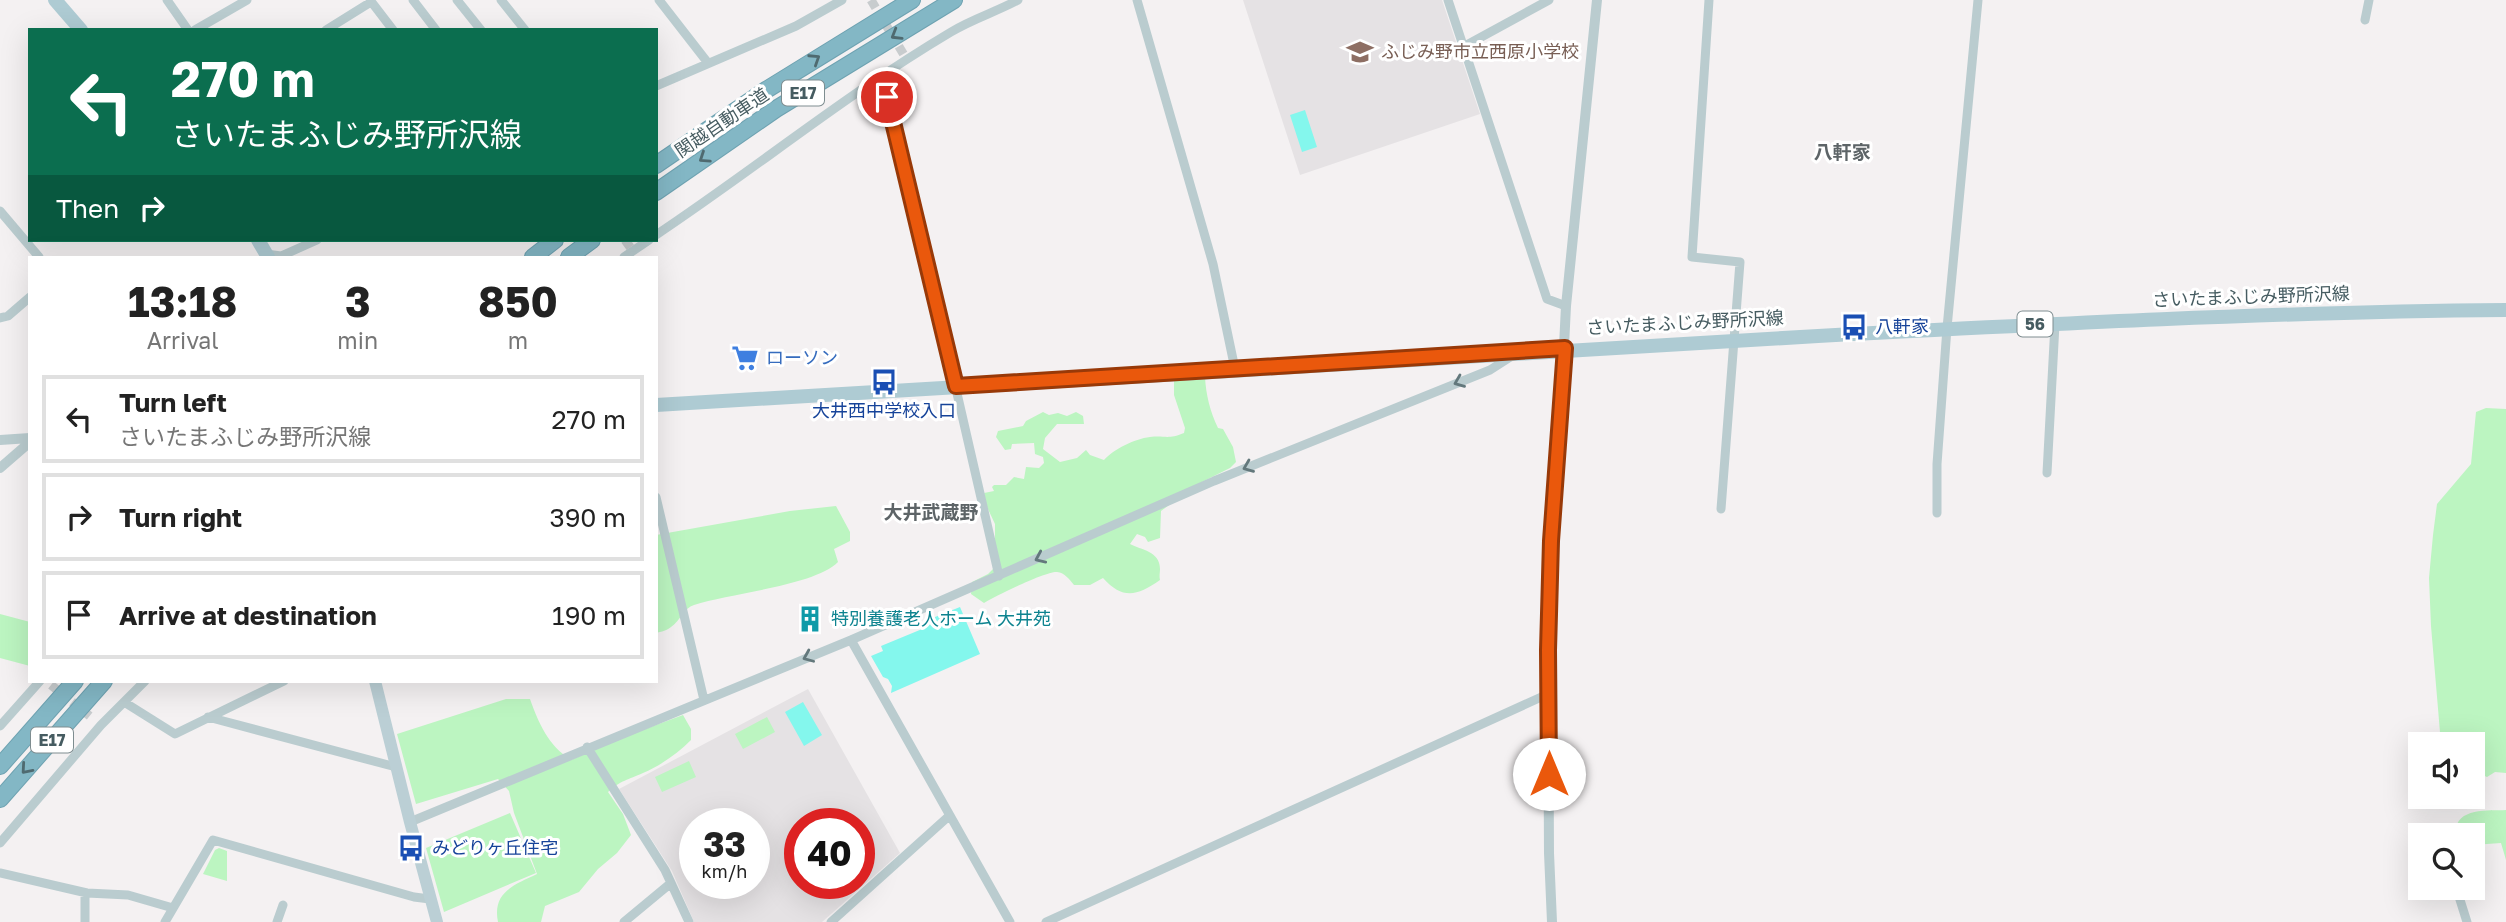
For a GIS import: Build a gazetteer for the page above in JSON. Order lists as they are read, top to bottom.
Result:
{
  "streets": {
    "highway": ["E17", "関越自動車道"],
    "main road": ["さいたまふじみ野所沢線", "56"]
  },
  "districts": ["八軒家", "大井武蔵野"],
  "places": {
    "school or university": ["ふじみ野市立西原小学校"],
    "bus stop": ["八軒家", "大井西中学校入口", "みどりヶ丘住宅"],
    "supermarket": ["ローソン"],
    "building": ["特別養護老人ホーム 大井苑"]
  },
  "page": {
    "turn": ["270 m", "さいたまふじみ野所沢線"],
    "then": "Then",
    "eta": [
      "13:18",
      "Arrival",
      "3",
      "min",
      "850",
      "m"
    ],
    "list": [
      {
        "name": "Turn left",
        "note": "さいたまふじみ野所沢線",
        "value": "270 m"
      },
      {
        "name": "Turn right",
        "value": "390 m"
      },
      {
        "name": "Arrive at destination",
        "value": "190 m"
      }
    ],
    "speed": "33 km/h",
    "limit": "40"
  }
}
